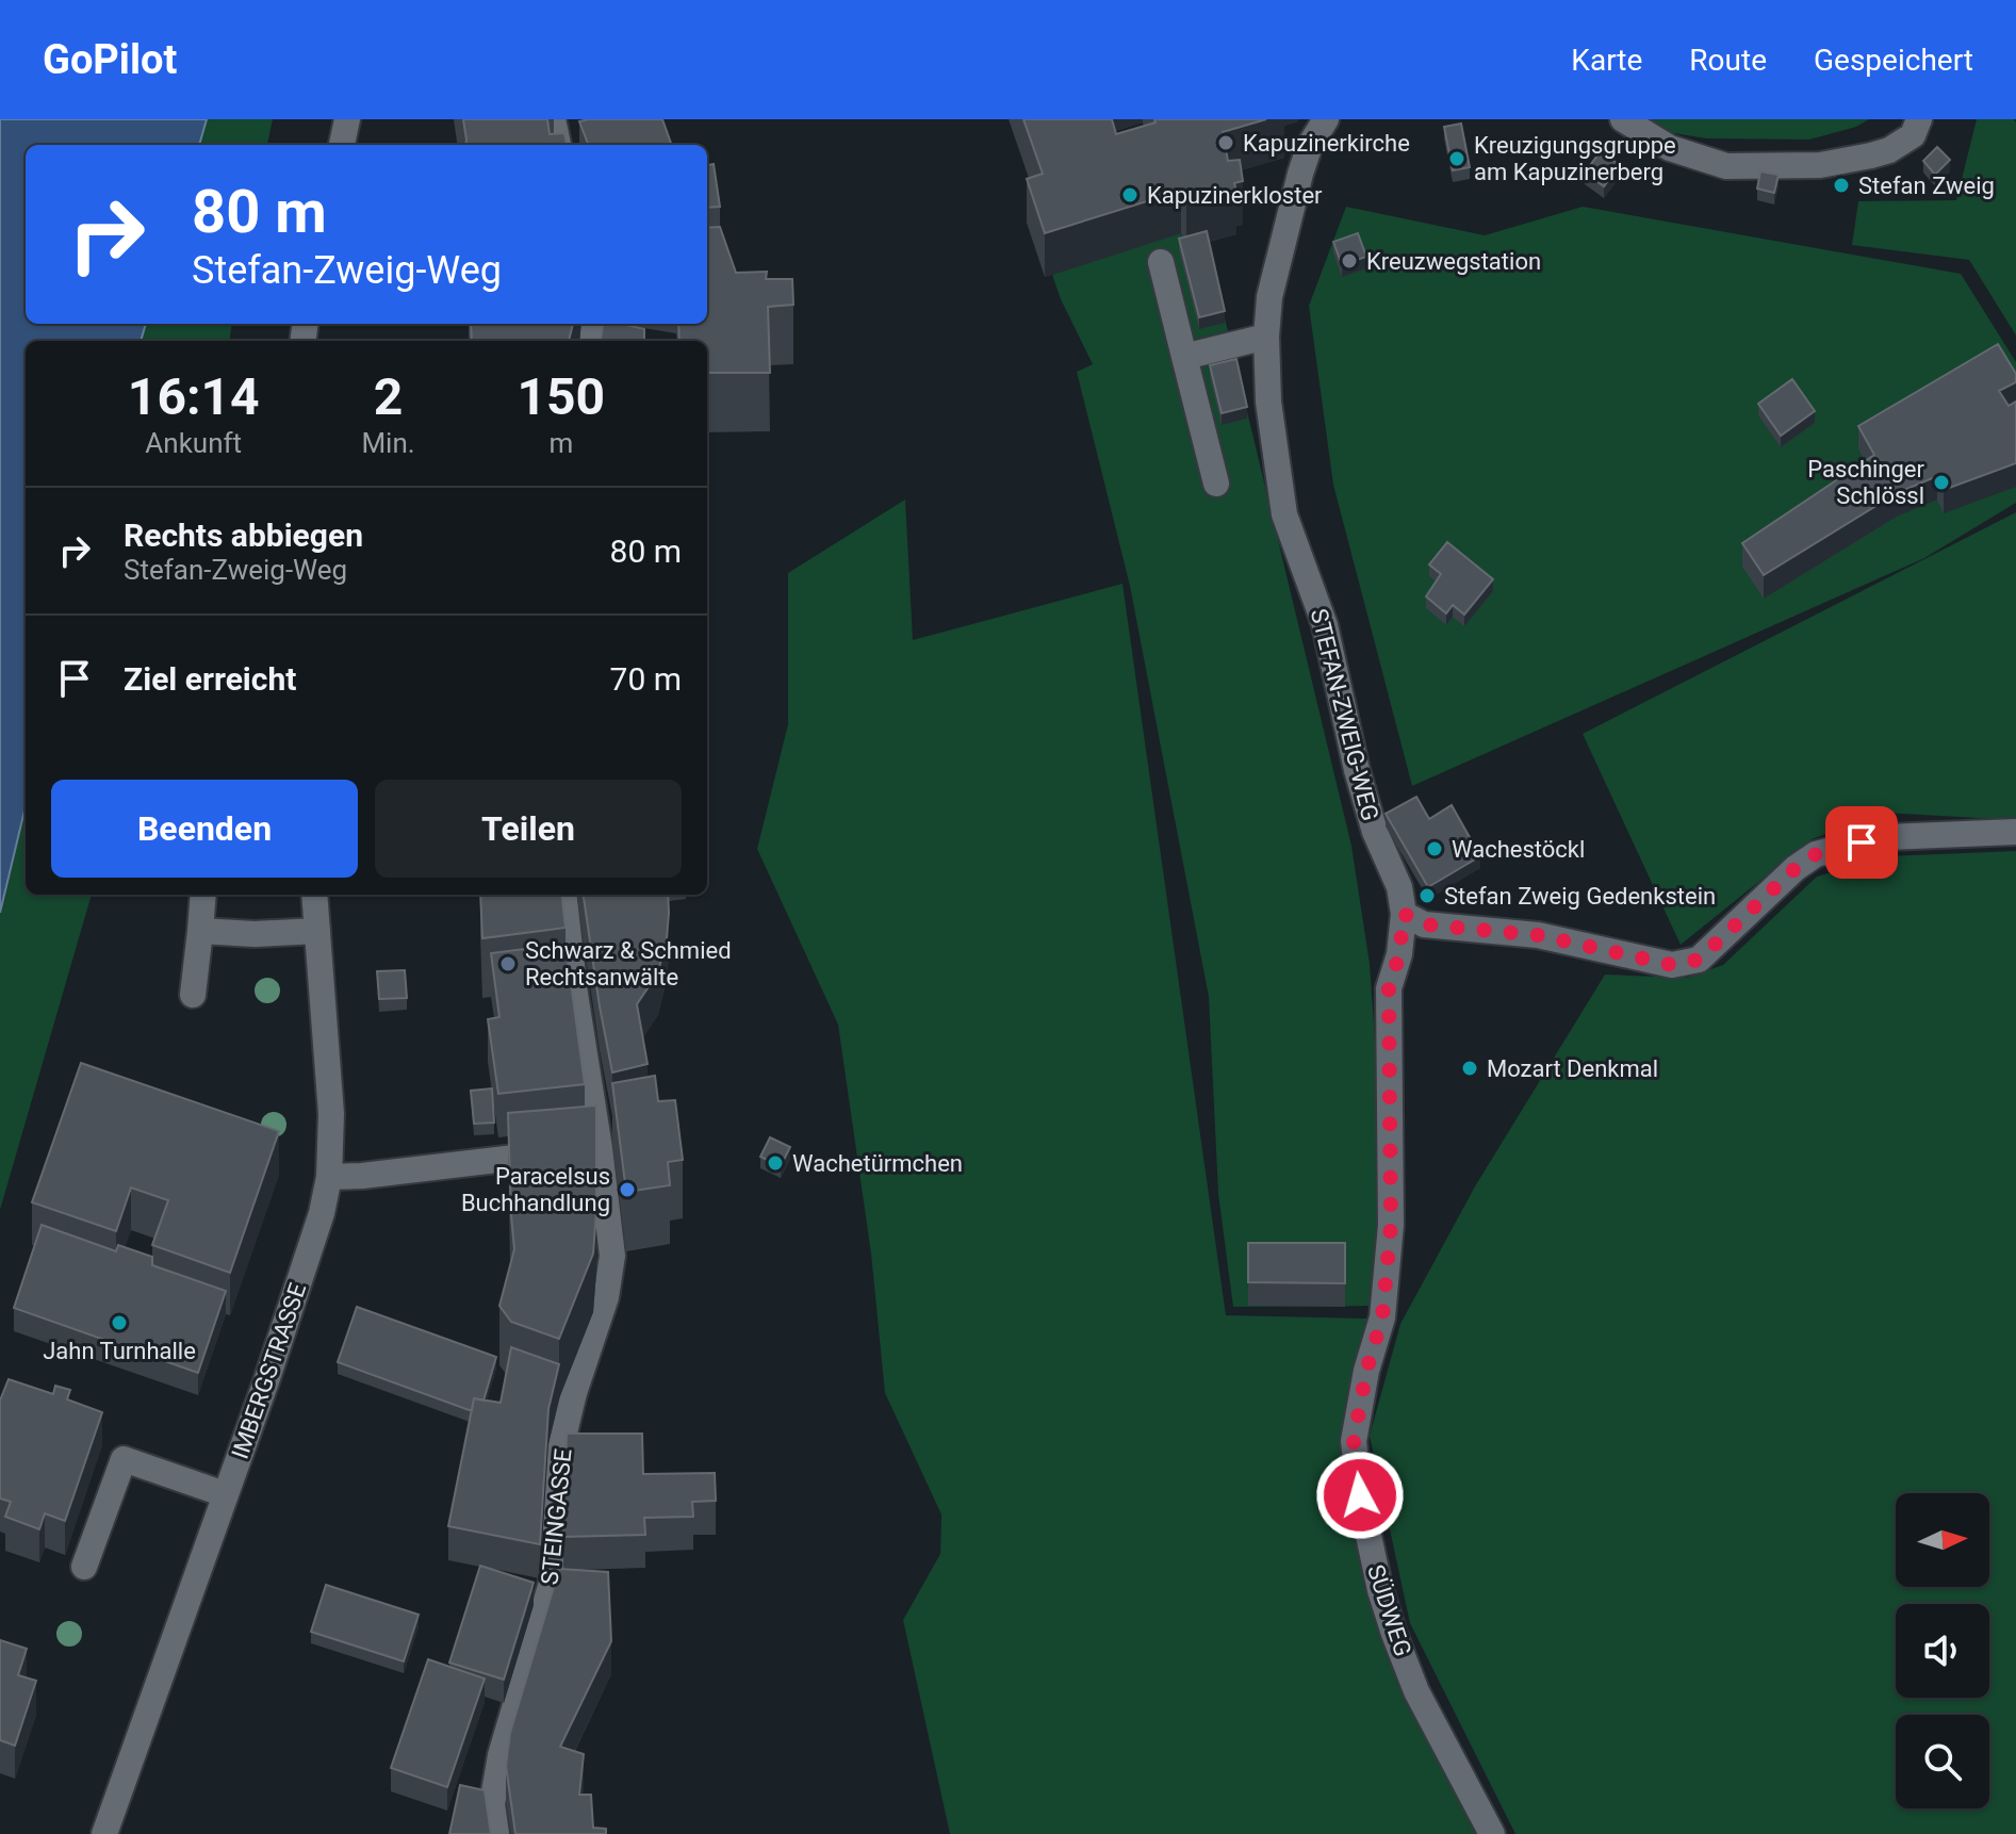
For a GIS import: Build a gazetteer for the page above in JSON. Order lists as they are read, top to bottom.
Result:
{
  "streets": {
    "street": [
      "STEFAN-ZWEIG-WEG",
      "IMBERGSTRASSE",
      "STEINGASSE",
      "SÜDWEG"
    ]
  },
  "crossings": [
    ["STEFAN-ZWEIG-WEG", "SÜDWEG"]
  ],
  "places": [
    "Kapuzinerkirche",
    "Kreuzigungsgruppe am Kapuzinerberg",
    "Stefan Zweig",
    "Kapuzinerkloster",
    "Kreuzwegstation",
    "Paschinger Schlössl",
    "Wachestöckl",
    "Stefan Zweig Gedenkstein",
    "Schwarz & Schmied Rechtsanwälte",
    "Mozart Denkmal",
    "Wachetürmchen",
    "Paracelsus Buchhandlung",
    "Jahn Turnhalle"
  ],
  "north": "right",
  "page": {
    "header": "GoPilot",
    "nav": ["Karte", "Route", "Gespeichert"],
    "turn": ["80 m", "Stefan-Zweig-Weg"],
    "eta": [
      "16:14",
      "Ankunft",
      "2",
      "Min.",
      "150",
      "m"
    ],
    "list": [
      {
        "name": "Rechts abbiegen",
        "note": "Stefan-Zweig-Weg",
        "value": "80 m"
      },
      {
        "name": "Ziel erreicht",
        "value": "70 m"
      }
    ],
    "buttons": ["Beenden", "Teilen"]
  }
}
